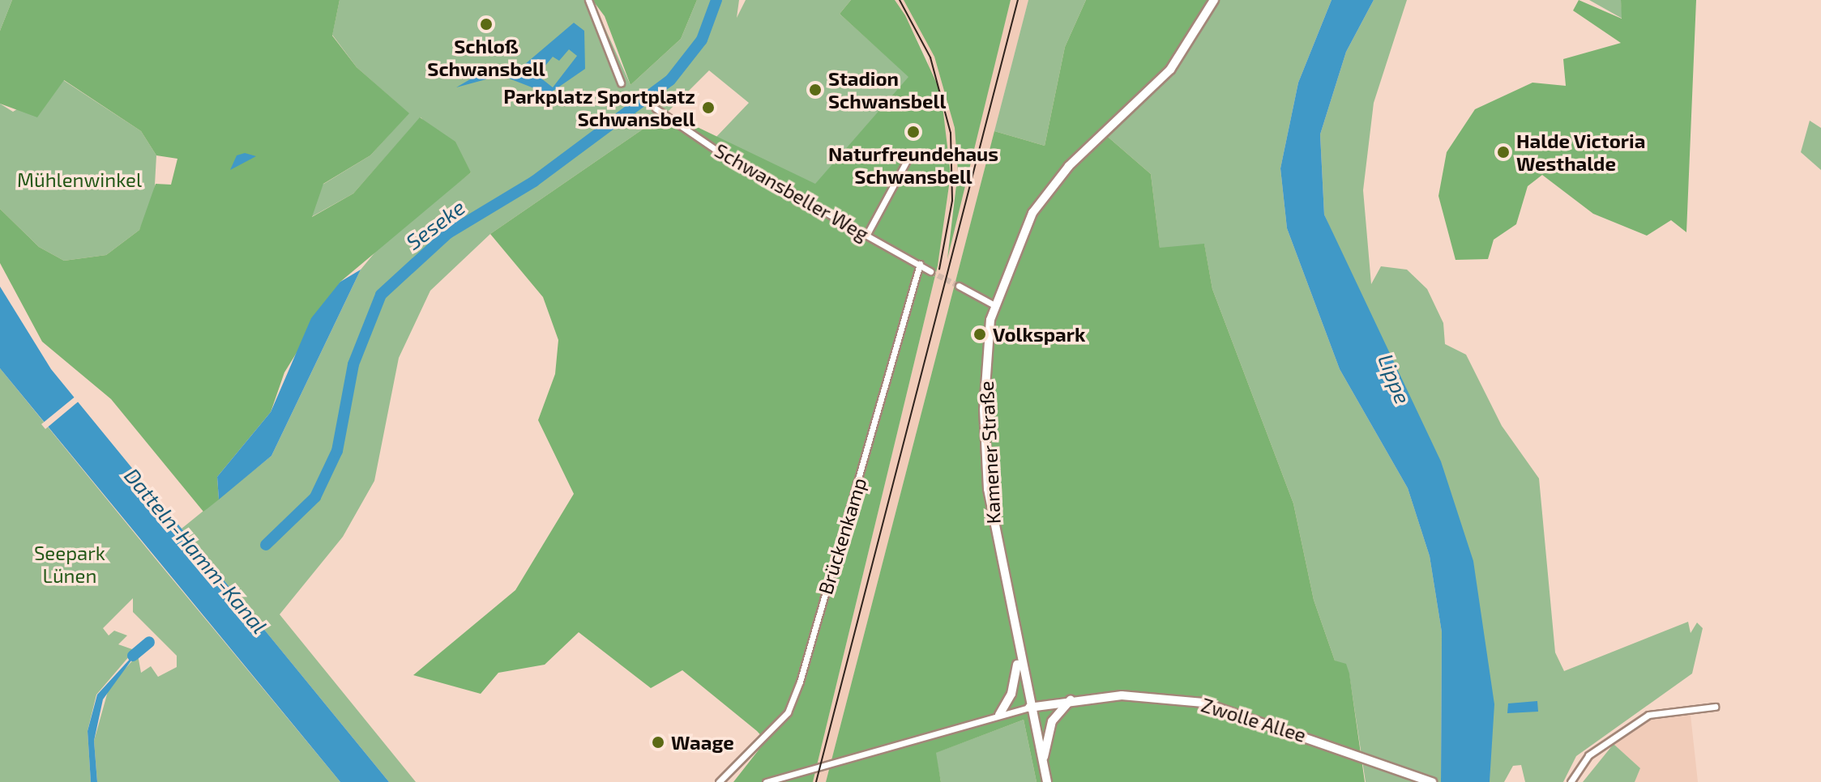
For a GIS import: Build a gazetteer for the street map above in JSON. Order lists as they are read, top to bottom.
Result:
{
  "streets": {
    "main road": ["Kamener Straße", "Zwolle Allee"],
    "street": ["Schwansbeller Weg", "Brückenkamp"]
  },
  "crossings": [
    ["Schwansbeller Weg", "Brückenkamp"],
    ["Kamener Straße", "Zwolle Allee"]
  ],
  "water": ["Seseke", "Lippe", "Datteln-Hamm-Kanal"],
  "parks": ["Mühlenwinkel", "Seepark Lünen"],
  "places": [
    "Schloß Schwansbell",
    "Stadion Schwansbell",
    "Parkplatz Sportplatz Schwansbell",
    "Naturfreundehaus Schwansbell",
    "Halde Victoria Westhalde",
    "Volkspark",
    "Waage"
  ]
}
